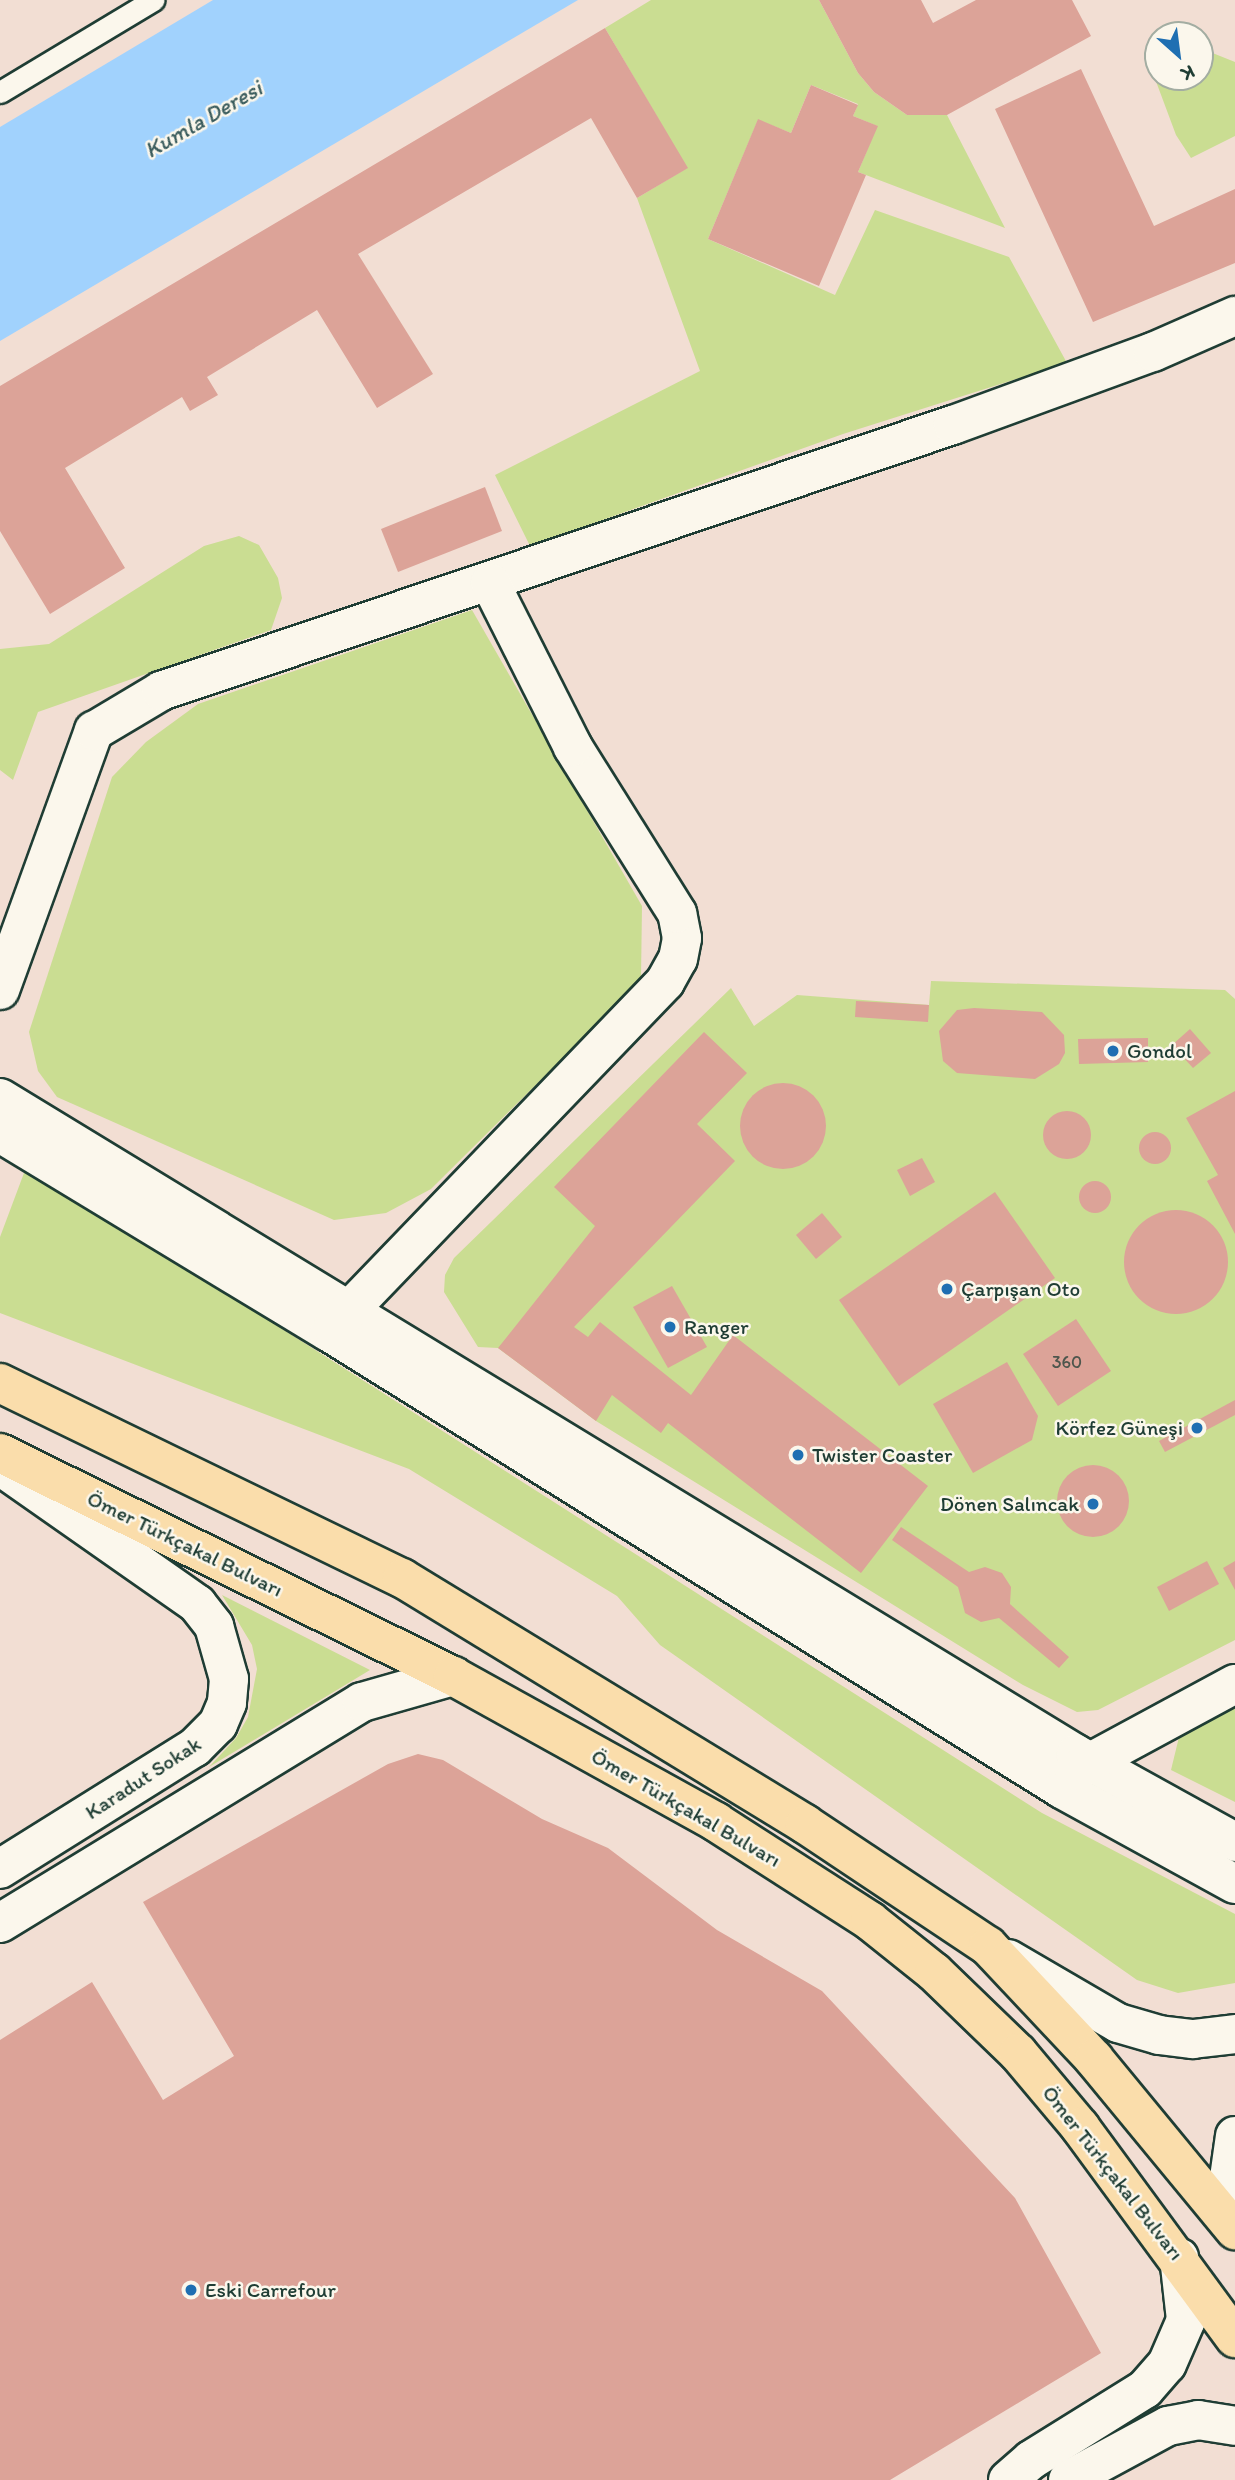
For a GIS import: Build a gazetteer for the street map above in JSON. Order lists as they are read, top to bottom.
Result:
{
  "streets": {
    "main road": ["Ömer Türkçakal Bulvarı"],
    "street": ["Karadut Sokak"]
  },
  "water": ["Kumla Deresi"],
  "places": [
    "Gondol",
    "Çarpışan Oto",
    "Ranger",
    "Körfez Güneşi",
    "Twister Coaster",
    "Dönen Salıncak",
    "Eski Carrefour"
  ],
  "house_numbers": ["360"],
  "north": "bottom right"
}
